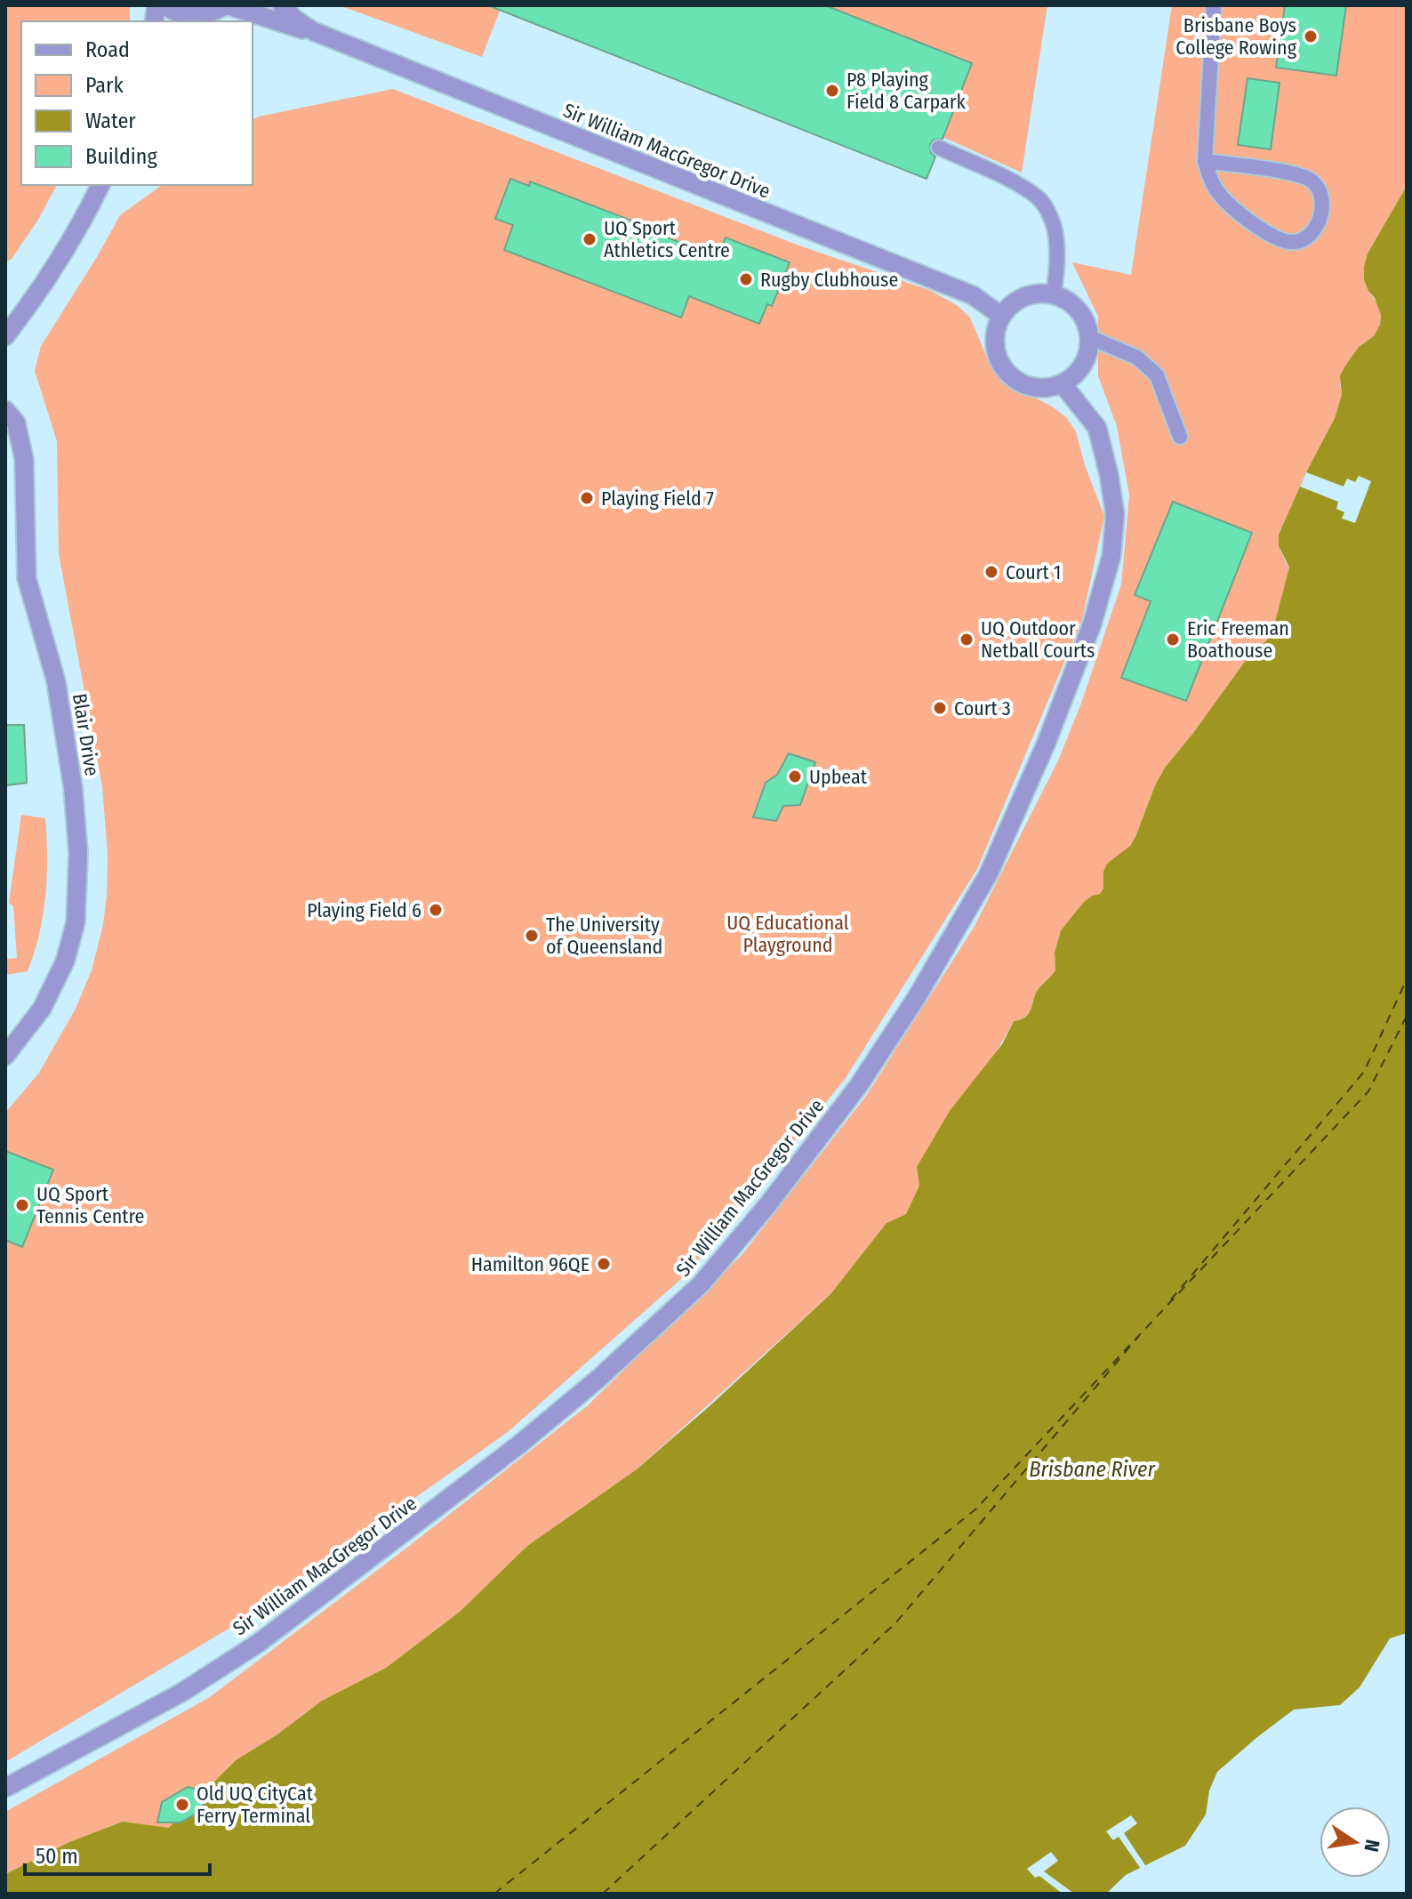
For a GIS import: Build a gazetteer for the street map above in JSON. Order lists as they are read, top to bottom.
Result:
{
  "streets": {
    "street": ["Sir William MacGregor Drive", "Blair Drive"]
  },
  "water": ["Brisbane River"],
  "parks": ["UQ Educational Playground"],
  "places": [
    "Brisbane Boys College Rowing",
    "P8 Playing Field 8 Carpark",
    "UQ Sport Athletics Centre",
    "Rugby Clubhouse",
    "Playing Field 7",
    "Court 1",
    "UQ Outdoor Netball Courts",
    "Eric Freeman Boathouse",
    "Court 3",
    "Upbeat",
    "Playing Field 6",
    "The University of Queensland",
    "UQ Sport Tennis Centre",
    "Hamilton 96QE",
    "Old UQ CityCat Ferry Terminal"
  ],
  "legend": [
    "Road",
    "Park",
    "Water",
    "Building"
  ],
  "scale_bar": "50 m",
  "north": "right"
}
